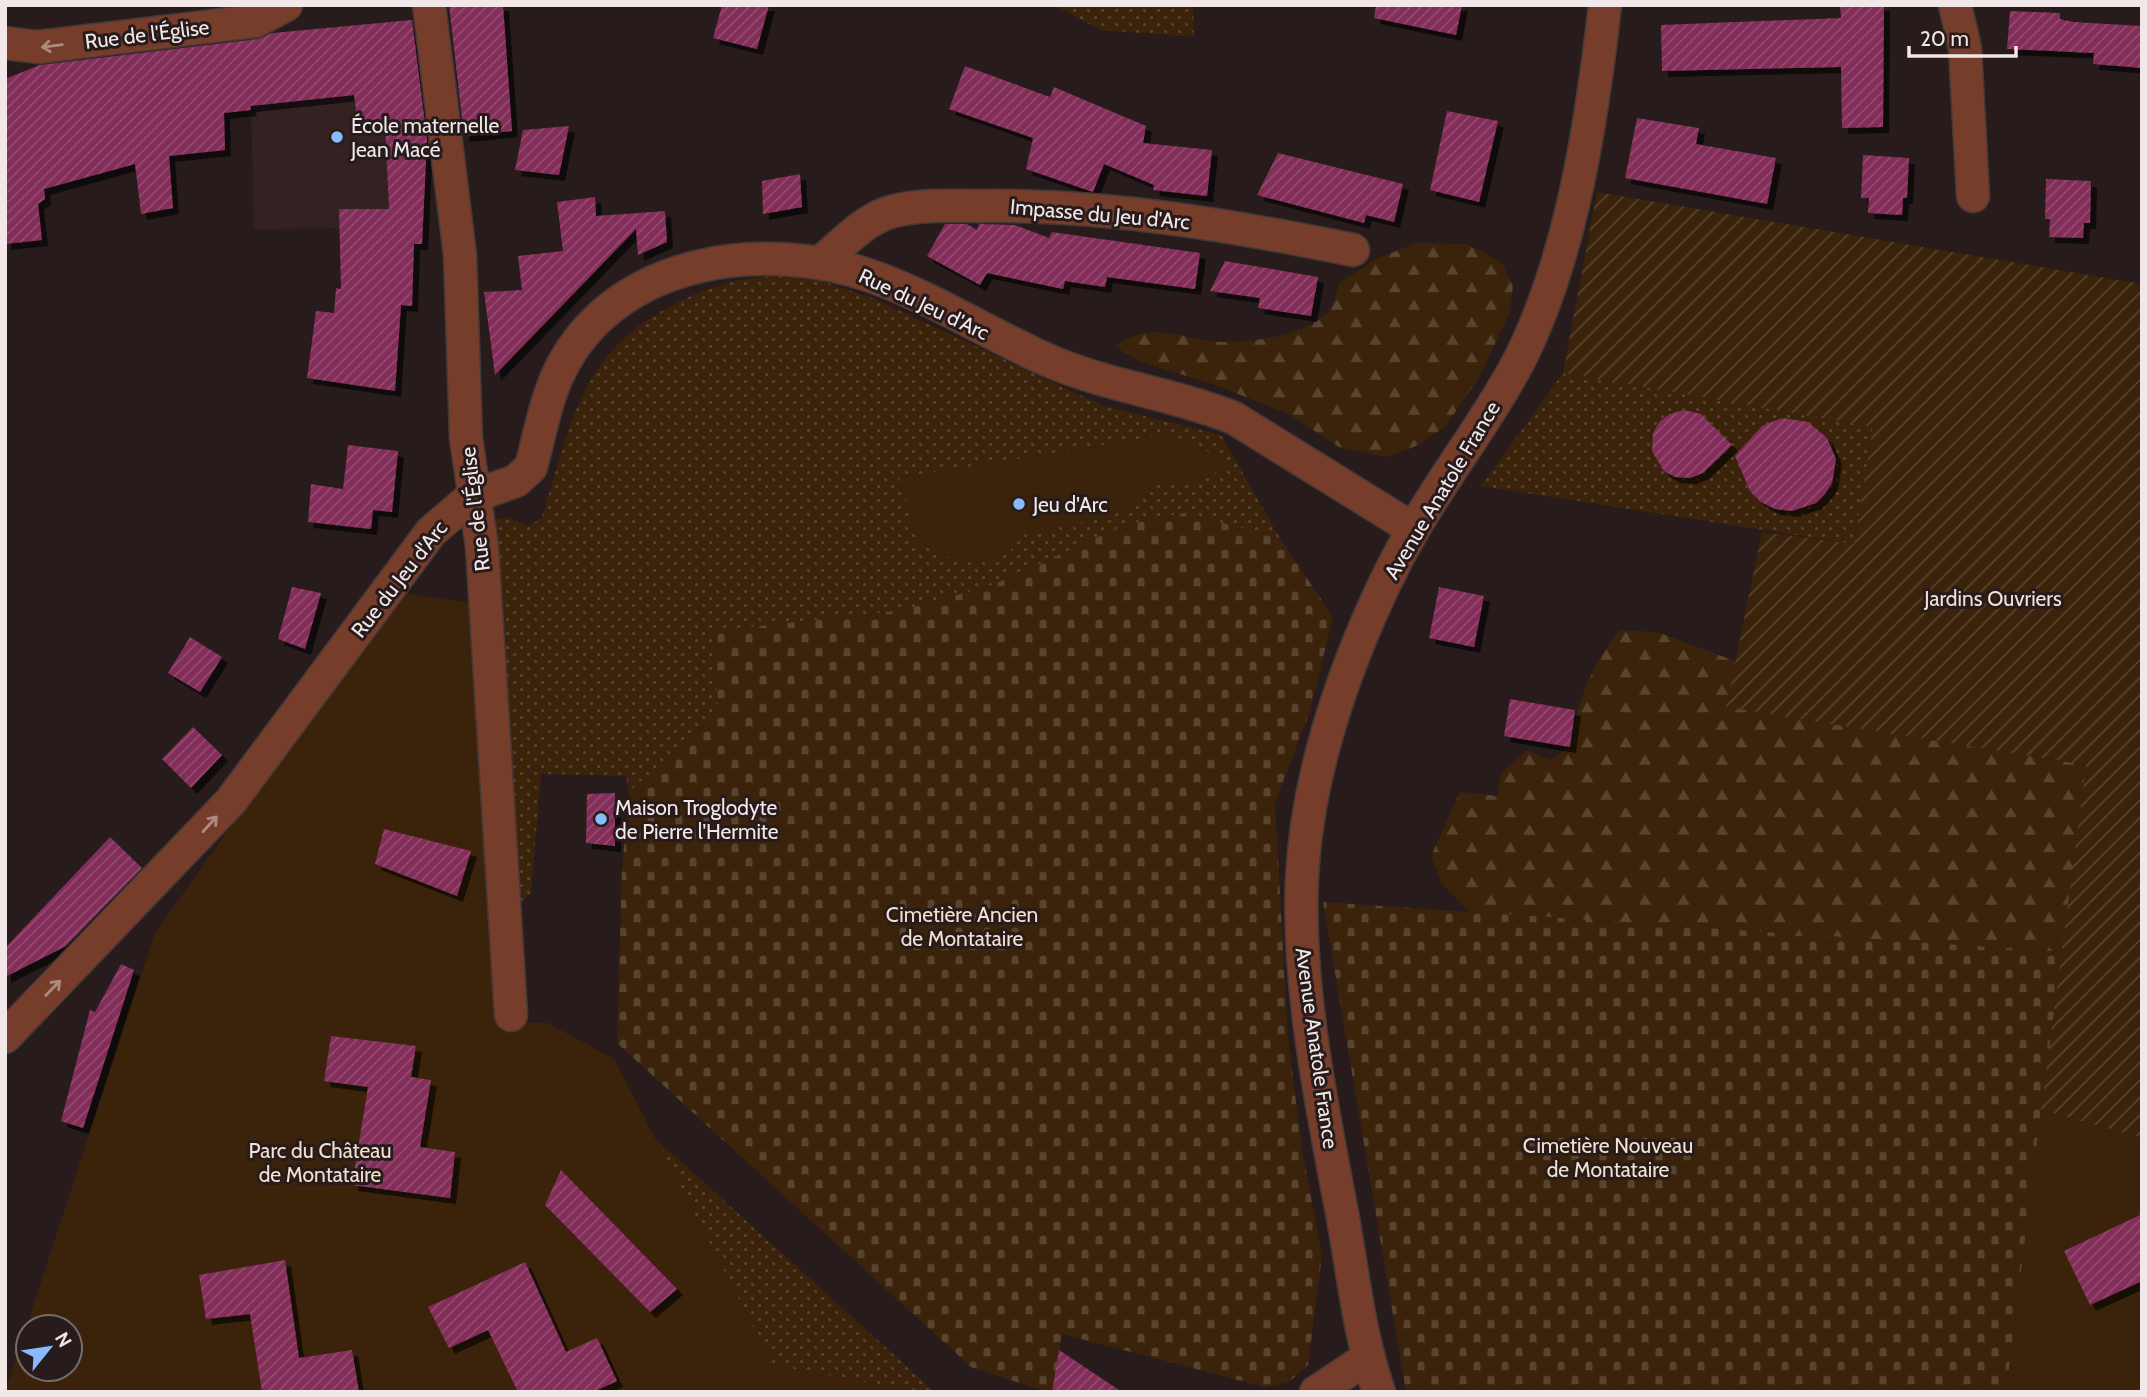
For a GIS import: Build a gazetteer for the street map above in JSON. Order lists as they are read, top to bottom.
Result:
{
  "streets": {
    "street": [
      "Rue de l'Église",
      "Impasse du Jeu d'Arc",
      "Rue du Jeu d'Arc",
      "Avenue Anatole France"
    ]
  },
  "crossings": [
    ["Rue de l'Église", "Rue du Jeu d'Arc"],
    ["Impasse du Jeu d'Arc", "Rue du Jeu d'Arc"],
    ["Rue du Jeu d'Arc", "Avenue Anatole France"]
  ],
  "one_way": ["Rue du Jeu d'Arc"],
  "parks": [
    "Jardins Ouvriers",
    "Cimetière Ancien de Montataire",
    "Cimetière Nouveau de Montataire",
    "Parc du Château de Montataire"
  ],
  "places": ["École maternelle Jean Macé", "Jeu d'Arc", "Maison Troglodyte de Pierre l'Hermite"],
  "scale_bar": "20 m",
  "north": "top right"
}
